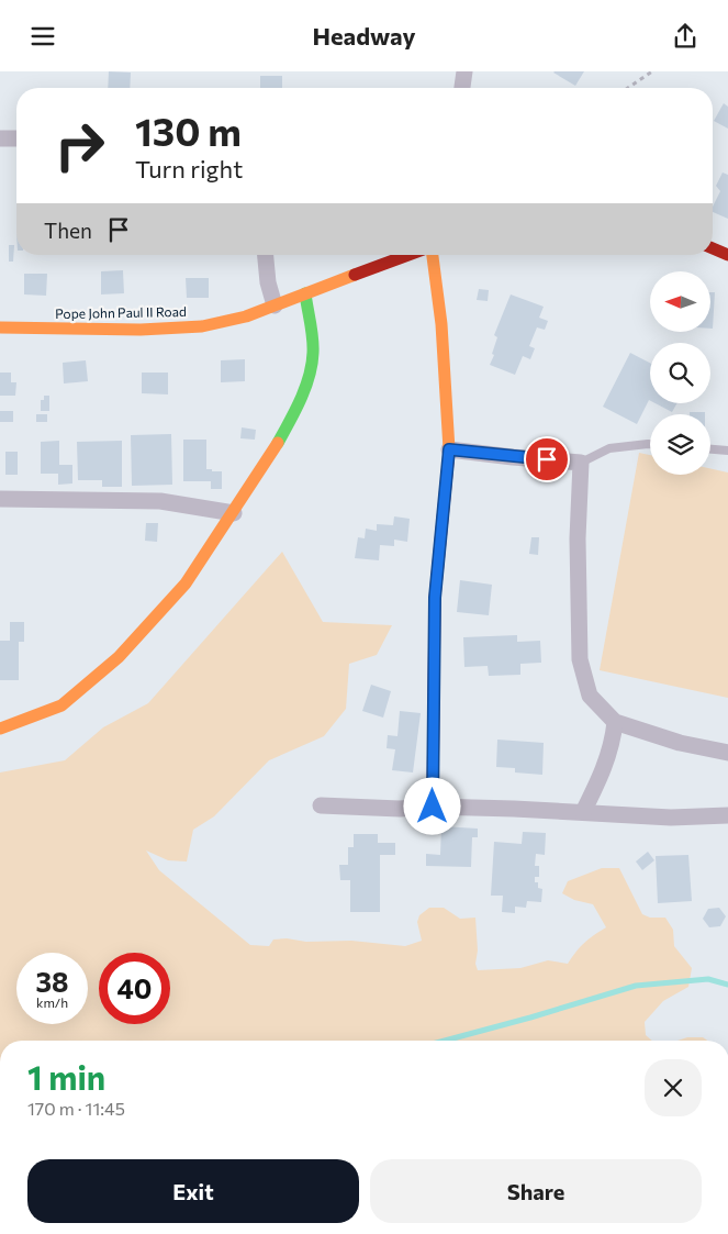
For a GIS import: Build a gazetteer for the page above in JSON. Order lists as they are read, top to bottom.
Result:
{
  "streets": {
    "street": ["Pope John Paul II Road"]
  },
  "north": "left",
  "page": {
    "header": "Headway",
    "turn": ["130 m", "Turn right"],
    "then": "Then",
    "speed": "38 km/h",
    "limit": "40",
    "heading": ["1 min", "170 m · 11:45"],
    "buttons": ["Exit", "Share"]
  }
}
